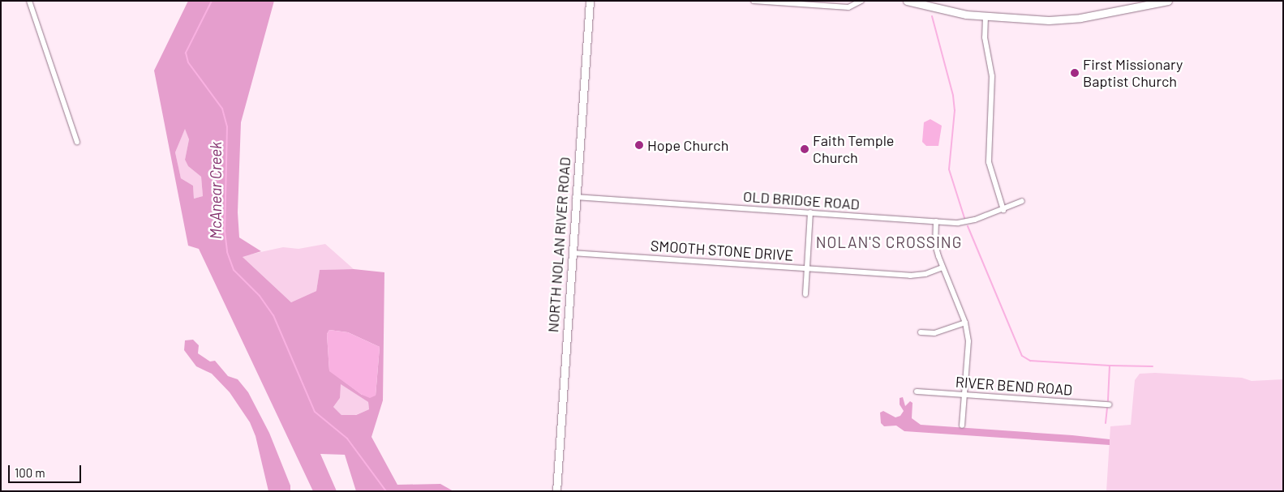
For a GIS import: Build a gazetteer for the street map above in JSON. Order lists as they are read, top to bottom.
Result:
{
  "streets": {
    "main road": ["NORTH NOLAN RIVER ROAD"],
    "street": ["OLD BRIDGE ROAD", "SMOOTH STONE DRIVE", "RIVER BEND ROAD"]
  },
  "crossings": [
    ["OLD BRIDGE ROAD", "NORTH NOLAN RIVER ROAD"],
    ["NORTH NOLAN RIVER ROAD", "SMOOTH STONE DRIVE"]
  ],
  "districts": ["NOLAN'S CROSSING"],
  "water": ["McAnear Creek"],
  "places": ["First Missionary Baptist Church", "Hope Church", "Faith Temple Church"],
  "scale_bar": "100 m"
}
